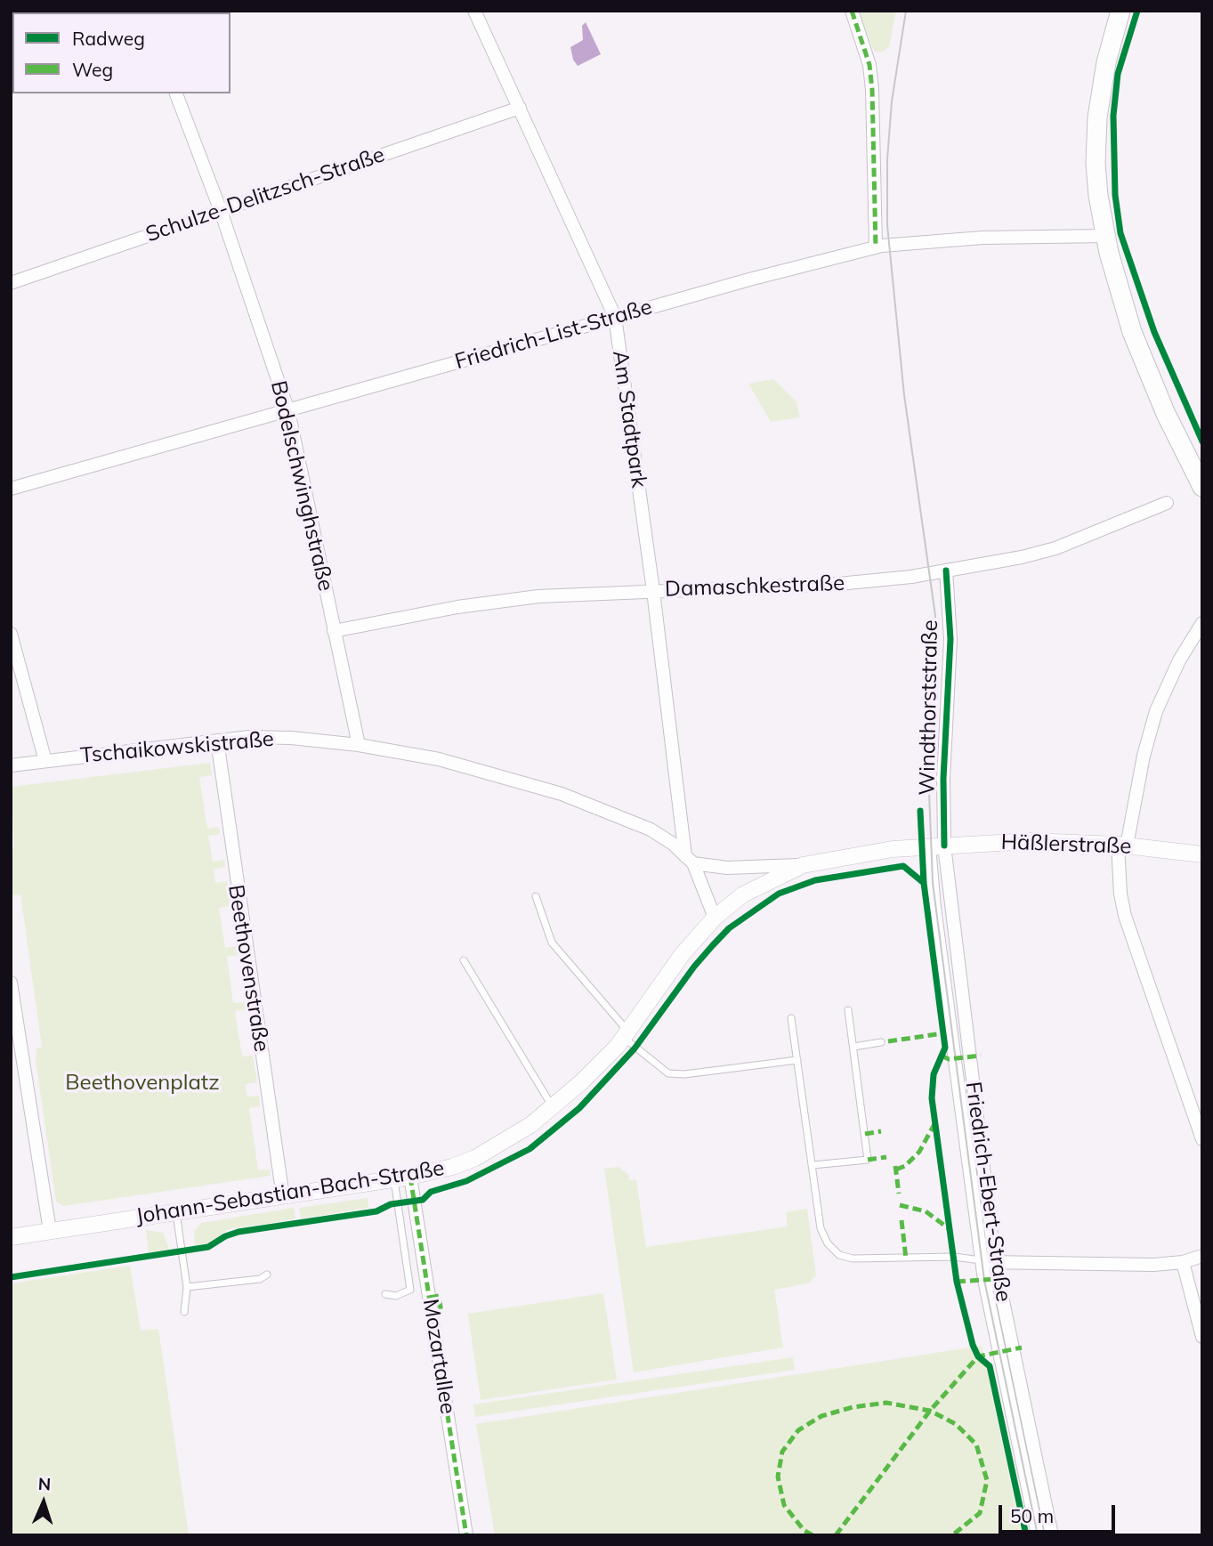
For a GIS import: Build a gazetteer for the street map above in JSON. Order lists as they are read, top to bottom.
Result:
{
  "streets": {
    "street": [
      "Schulze-Delitzsch-Straße",
      "Friedrich-List-Straße",
      "Am Stadtpark",
      "Bodelschwinghstraße",
      "Damaschkestraße",
      "Windthorststraße",
      "Tschaikowskistraße",
      "Häßlerstraße",
      "Beethovenstraße",
      "Friedrich-Ebert-Straße",
      "Johann-Sebastian-Bach-Straße",
      "Mozartallee"
    ]
  },
  "crossings": [
    ["Schulze-Delitzsch-Straße", "Am Stadtpark"],
    ["Schulze-Delitzsch-Straße", "Bodelschwinghstraße"],
    ["Friedrich-List-Straße", "Am Stadtpark"],
    ["Friedrich-List-Straße", "Bodelschwinghstraße"],
    ["Am Stadtpark", "Damaschkestraße"],
    ["Am Stadtpark", "Tschaikowskistraße"],
    ["Bodelschwinghstraße", "Damaschkestraße"],
    ["Bodelschwinghstraße", "Tschaikowskistraße"],
    ["Damaschkestraße", "Windthorststraße"],
    ["Windthorststraße", "Tschaikowskistraße"],
    ["Windthorststraße", "Häßlerstraße"],
    ["Windthorststraße", "Friedrich-Ebert-Straße"],
    ["Tschaikowskistraße", "Häßlerstraße"],
    ["Tschaikowskistraße", "Beethovenstraße"],
    ["Tschaikowskistraße", "Friedrich-Ebert-Straße"],
    ["Tschaikowskistraße", "Johann-Sebastian-Bach-Straße"],
    ["Häßlerstraße", "Friedrich-Ebert-Straße"],
    ["Beethovenstraße", "Johann-Sebastian-Bach-Straße"],
    ["Johann-Sebastian-Bach-Straße", "Mozartallee"]
  ],
  "parks": ["Beethovenplatz"],
  "legend": ["Radweg", "Weg"],
  "scale_bar": "50 m",
  "north": "top"
}
